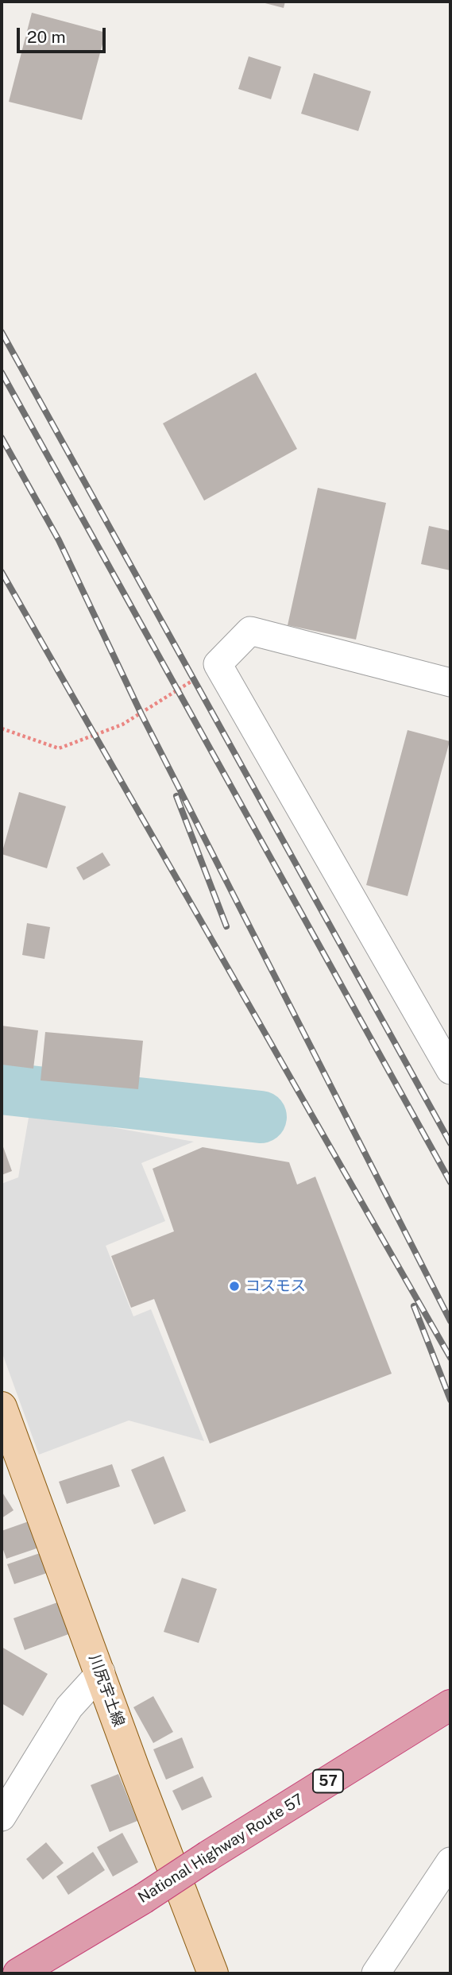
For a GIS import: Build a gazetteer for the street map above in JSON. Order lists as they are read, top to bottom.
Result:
{
  "streets": {
    "highway": ["57", "National Highway Route 57"],
    "main road": ["川尻宇土線"]
  },
  "places": ["コスモス"],
  "scale_bar": "20 m"
}
